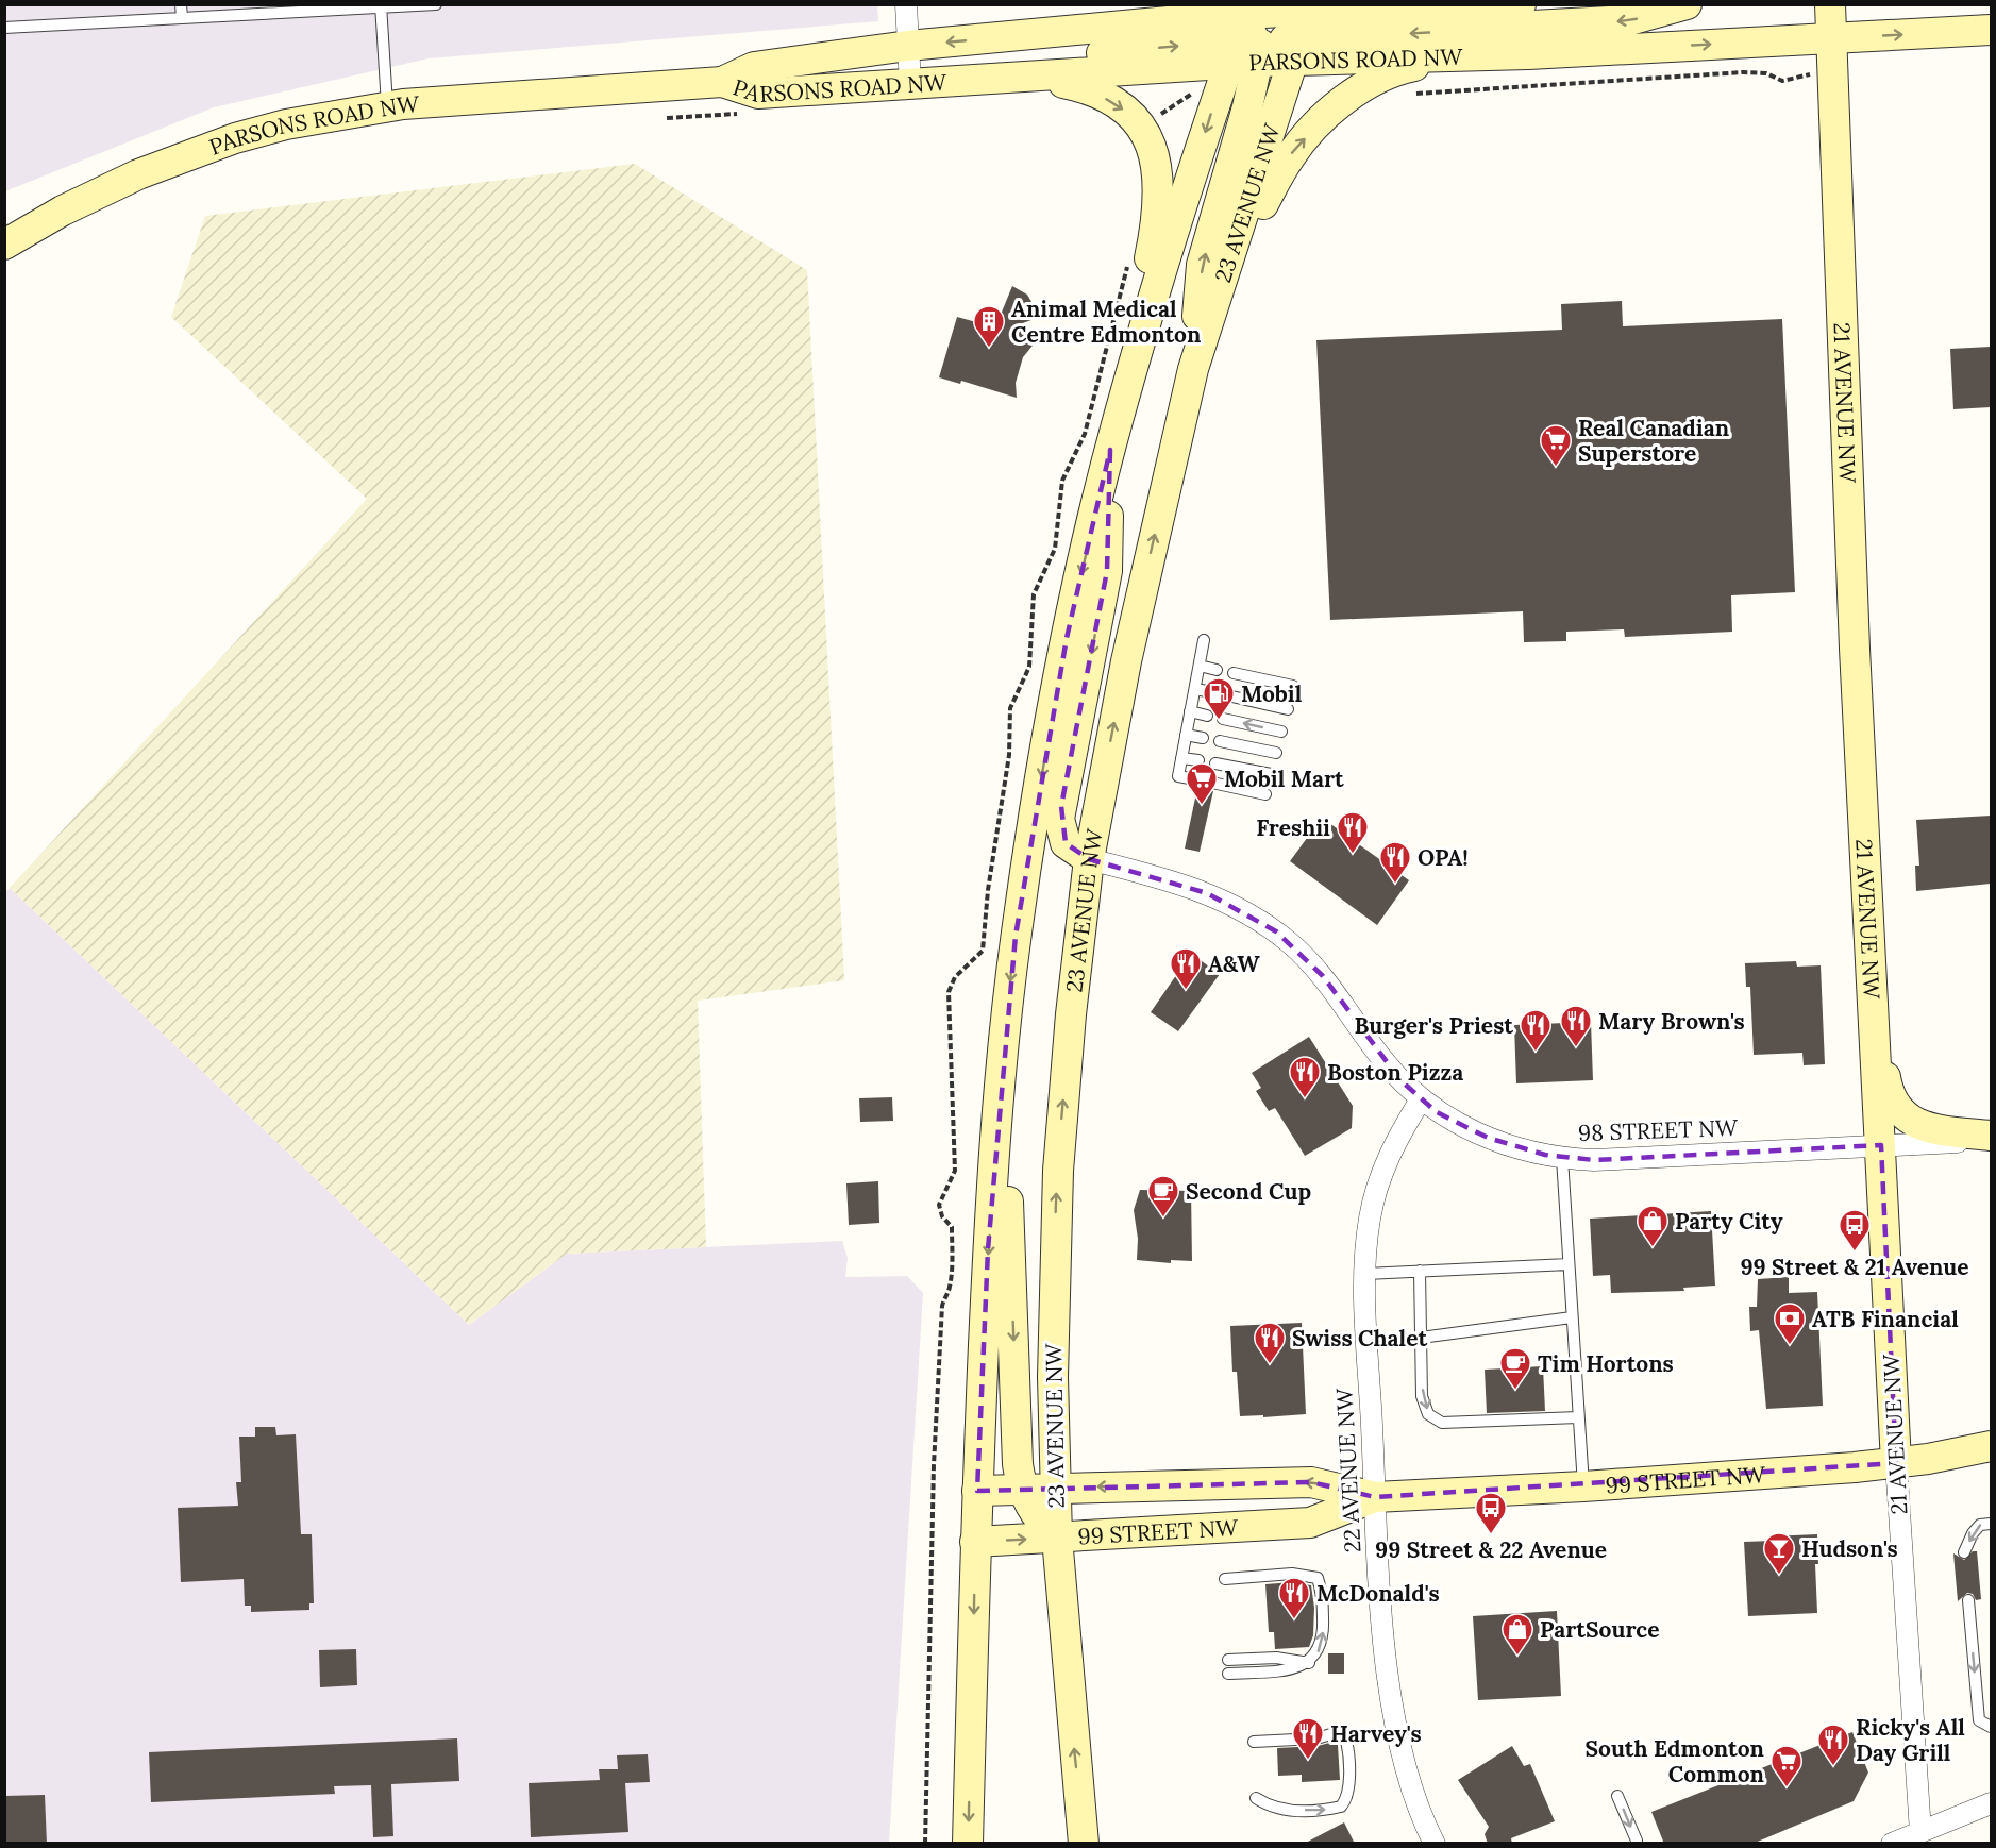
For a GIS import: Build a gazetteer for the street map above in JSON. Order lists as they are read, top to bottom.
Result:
{
  "streets": {
    "main road": [
      "PARSONS ROAD NW",
      "23 AVENUE NW",
      "21 AVENUE NW",
      "99 STREET NW"
    ],
    "street": ["98 STREET NW", "22 AVENUE NW"]
  },
  "crossings": [
    ["PARSONS ROAD NW", "23 AVENUE NW"],
    ["PARSONS ROAD NW", "21 AVENUE NW"],
    ["23 AVENUE NW", "98 STREET NW"],
    ["23 AVENUE NW", "99 STREET NW"],
    ["21 AVENUE NW", "98 STREET NW"],
    ["21 AVENUE NW", "99 STREET NW"],
    ["98 STREET NW", "22 AVENUE NW"],
    ["22 AVENUE NW", "99 STREET NW"]
  ],
  "places": {
    "building": ["Animal Medical Centre Edmonton"],
    "supermarket": ["Real Canadian Superstore", "Mobil Mart", "South Edmonton Common"],
    "fuel station": ["Mobil"],
    "restaurant": [
      "Freshii",
      "OPA!",
      "A&W",
      "Mary Brown's",
      "Burger's Priest",
      "Boston Pizza",
      "Swiss Chalet",
      "McDonald's",
      "Harvey's",
      "Ricky's All Day Grill"
    ],
    "cafe": ["Second Cup", "Tim Hortons"],
    "shop": ["Party City", "PartSource"],
    "bus stop": ["99 Street & 21 Avenue", "99 Street & 22 Avenue"],
    "bank": ["ATB Financial"],
    "bar": ["Hudson's"]
  }
}
